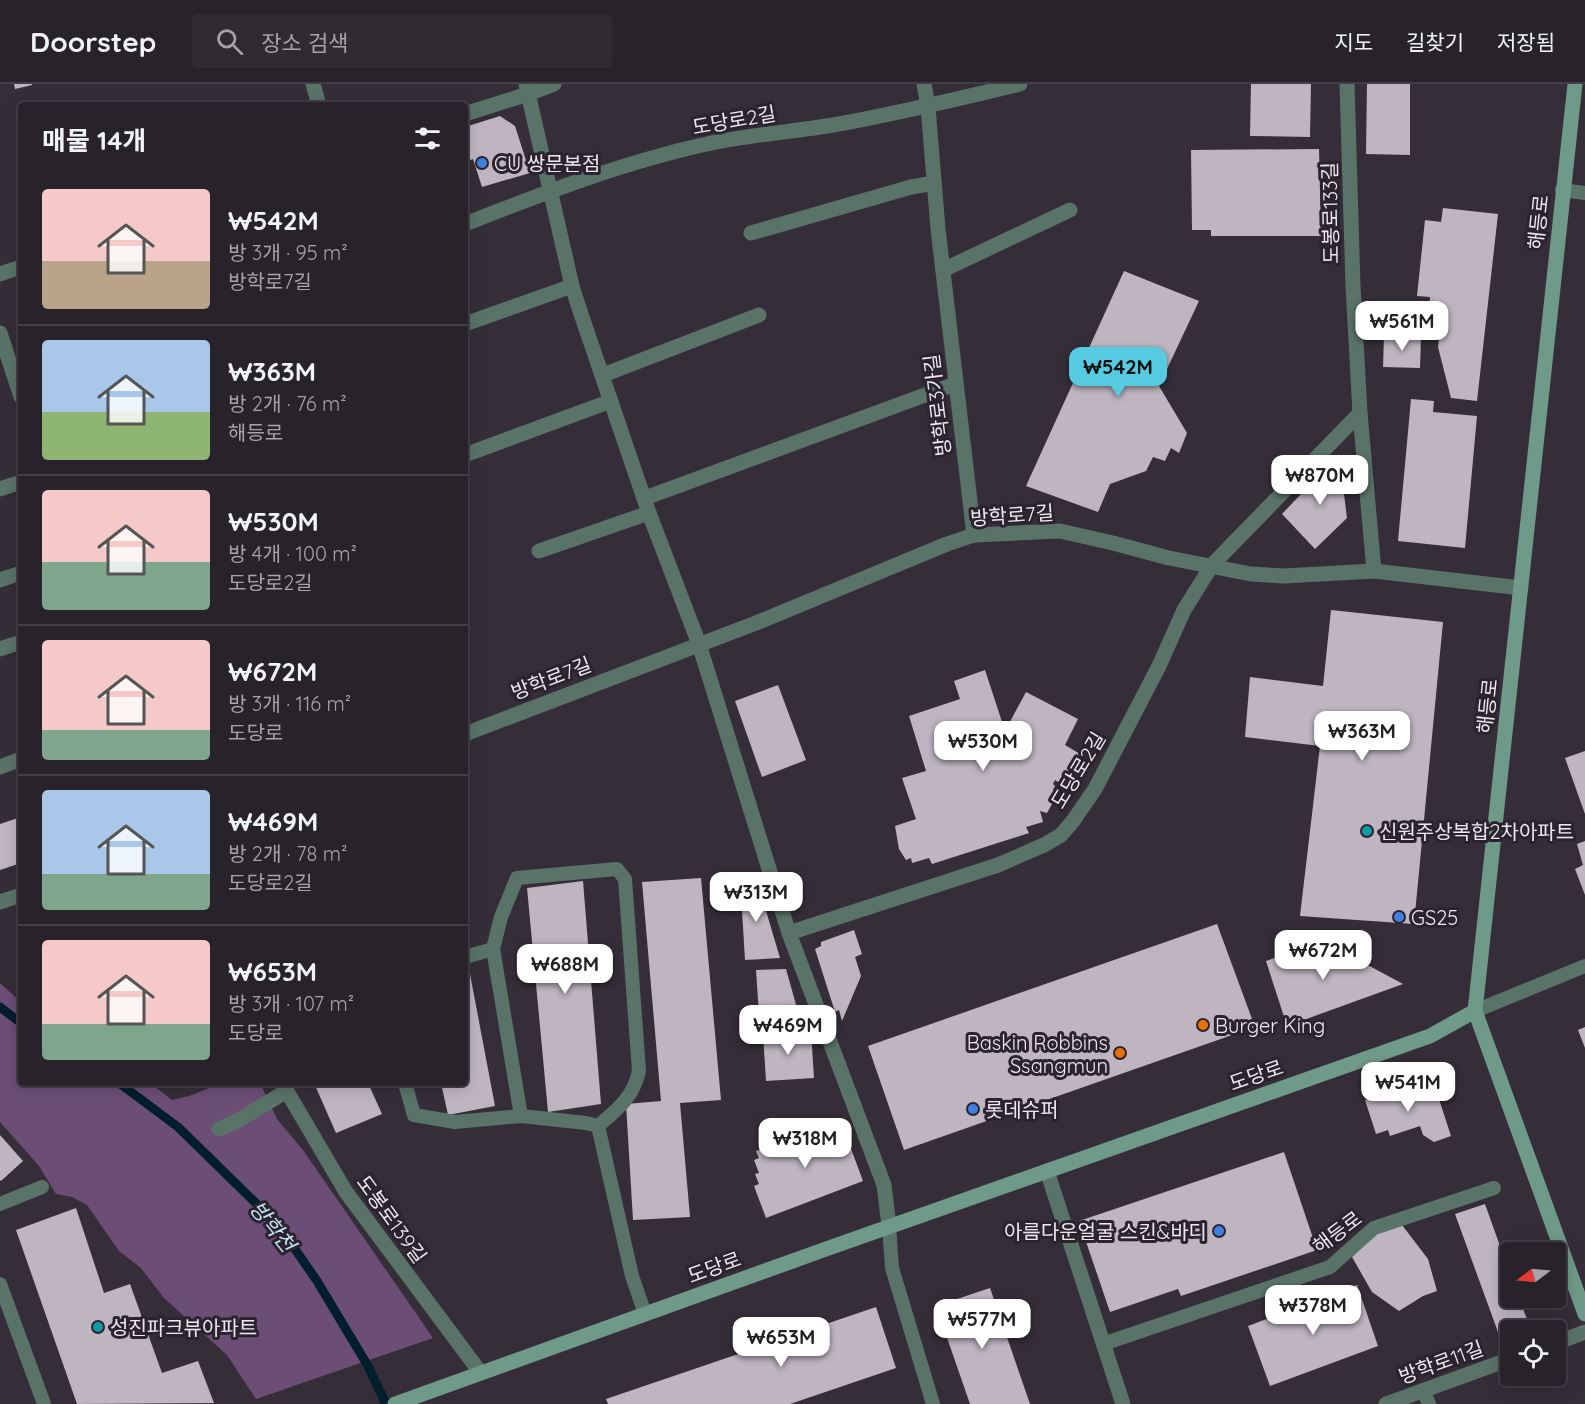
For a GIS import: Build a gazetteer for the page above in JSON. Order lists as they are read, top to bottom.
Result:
{
  "streets": {
    "main road": ["해등로", "도당로"],
    "street": [
      "도당로2길",
      "도봉로133길",
      "방학로3가길",
      "방학로7길",
      "도봉로139길",
      "방학로11길"
    ]
  },
  "crossings": [
    ["도당로2길", "방학로3가길"],
    ["도당로2길", "방학로7길"],
    ["도봉로133길", "방학로7길"],
    ["해등로", "방학로7길"],
    ["해등로", "도당로"],
    ["방학로3가길", "방학로7길"],
    ["도당로", "도봉로139길"]
  ],
  "water": ["방학천"],
  "places": [
    "CU 쌍문본점",
    "신원주상복합2차아파트",
    "GS25",
    "Burger King",
    "Baskin Robbins Ssangmun",
    "롯데슈퍼",
    "아름다운얼굴 스킨&바디",
    "성진파크뷰아파트"
  ],
  "north": "left",
  "page": {
    "header": "Doorstep",
    "search": "장소 검색",
    "nav": ["지도", "길찾기", "저장됨"],
    "heading": "매물 14개",
    "list": [
      {
        "name": "₩542M",
        "note": "방 3개 · 95 m² · 방학로7길"
      },
      {
        "name": "₩363M",
        "note": "방 2개 · 76 m² · 해등로"
      },
      {
        "name": "₩530M",
        "note": "방 4개 · 100 m² · 도당로2길"
      },
      {
        "name": "₩672M",
        "note": "방 3개 · 116 m² · 도당로"
      },
      {
        "name": "₩469M",
        "note": "방 2개 · 78 m² · 도당로2길"
      },
      {
        "name": "₩653M",
        "note": "방 3개 · 107 m² · 도당로"
      }
    ],
    "price": [
      "₩561M",
      "₩542M",
      "₩870M",
      "₩363M",
      "₩530M",
      "₩313M",
      "₩672M",
      "₩688M",
      "₩469M",
      "₩541M",
      "₩318M",
      "₩378M",
      "₩577M",
      "₩653M"
    ]
  }
}
